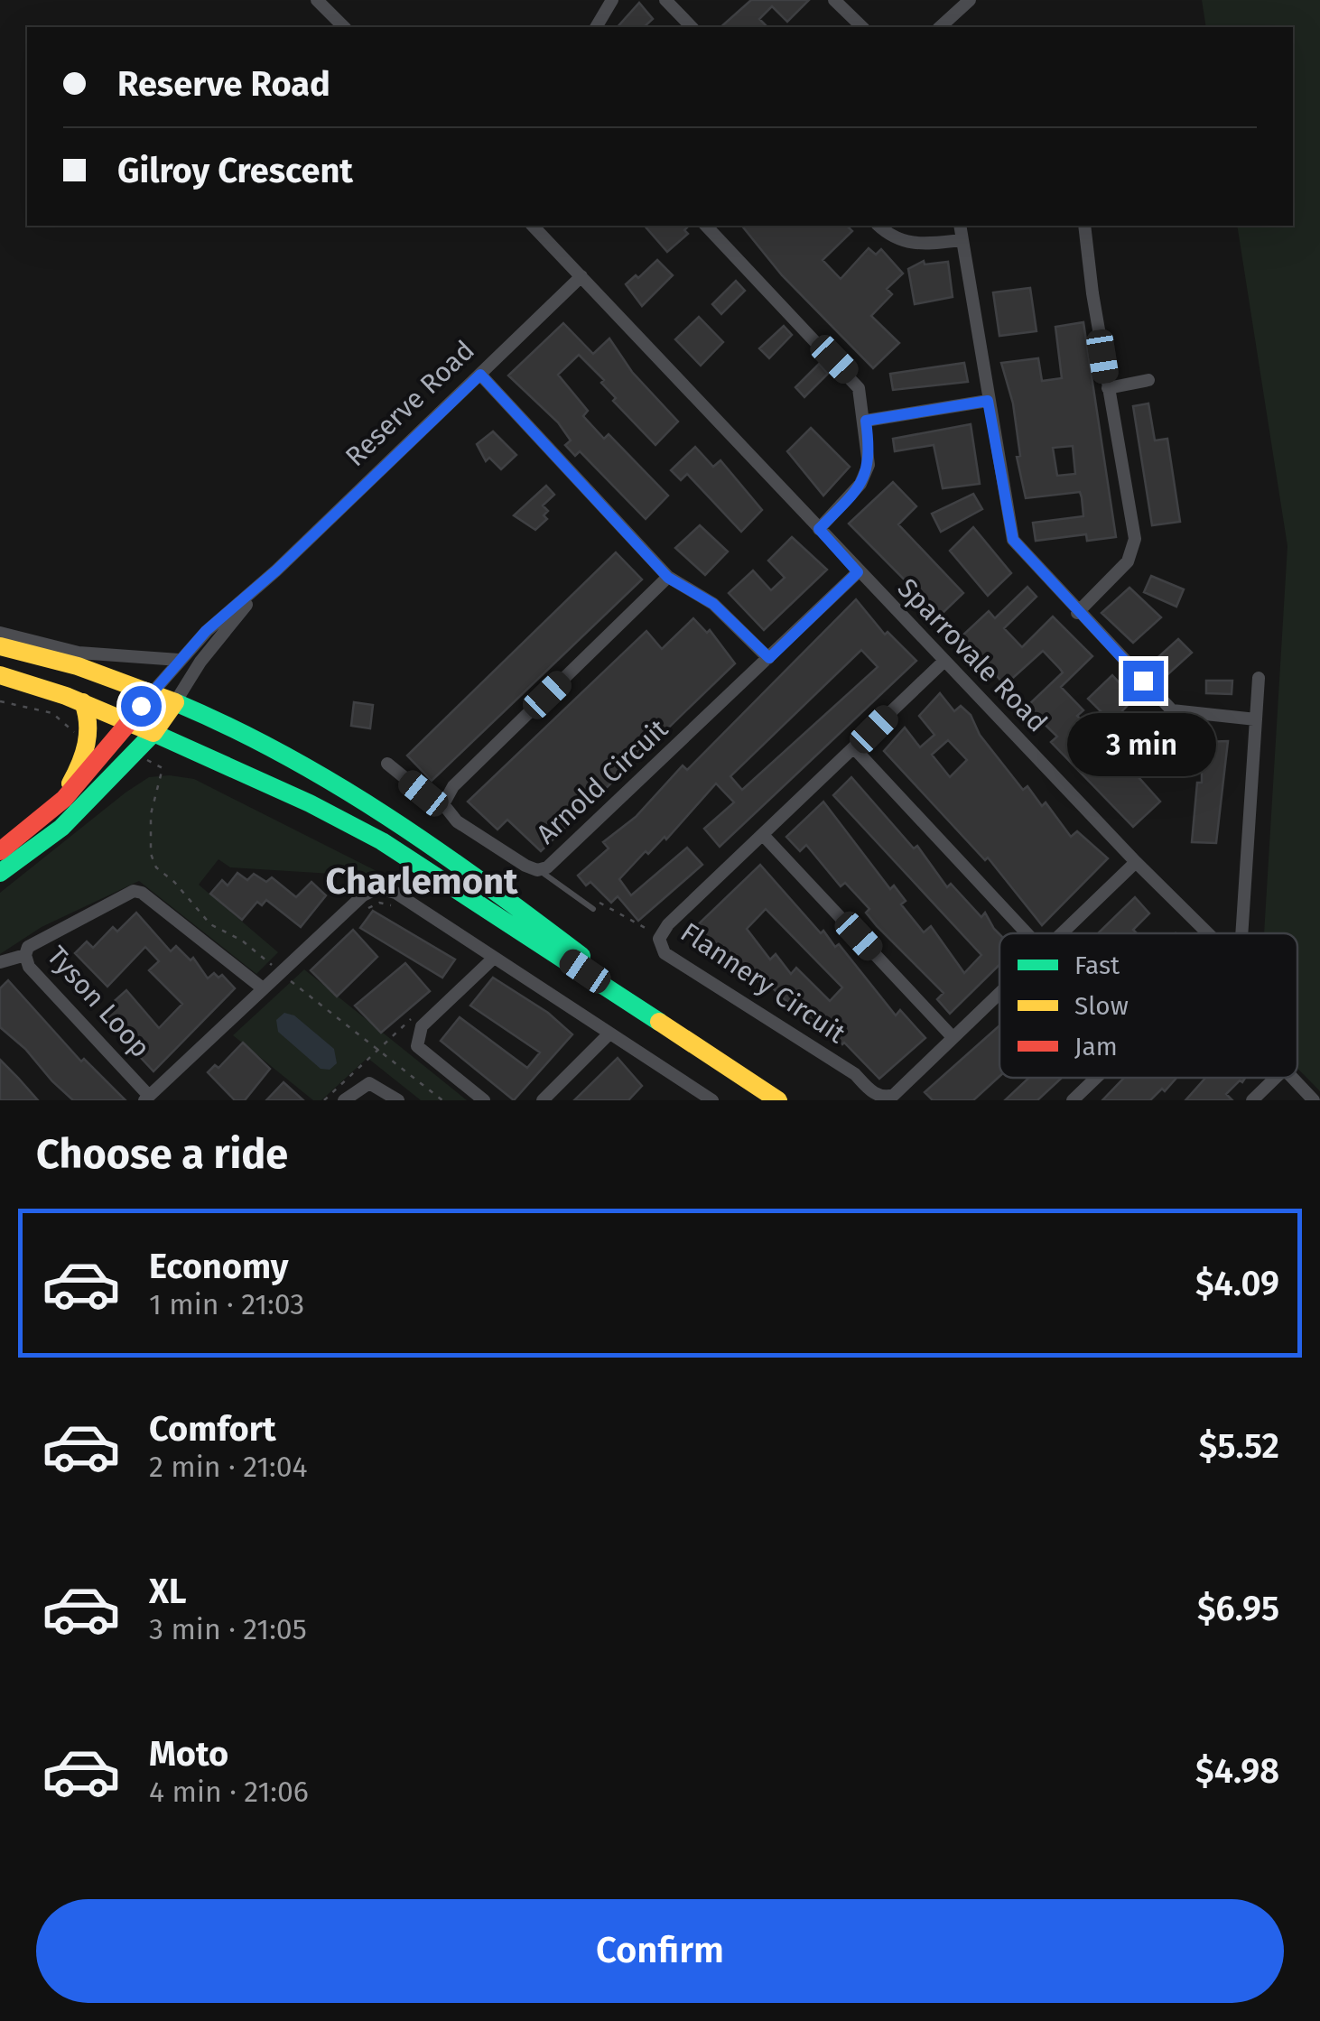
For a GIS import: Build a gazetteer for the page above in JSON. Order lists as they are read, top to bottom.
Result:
{
  "streets": {
    "main road": ["Reserve Road"],
    "street": [
      "Sparrovale Road",
      "Arnold Circuit",
      "Flannery Circuit",
      "Tyson Loop"
    ]
  },
  "crossings": [
    ["Reserve Road", "Sparrovale Road"],
    ["Sparrovale Road", "Arnold Circuit"],
    ["Sparrovale Road", "Flannery Circuit"]
  ],
  "districts": ["Charlemont"],
  "legend": ["Fast", "Slow", "Jam"],
  "page": {
    "banner": ["Reserve Road", "Gilroy Crescent"],
    "bubble": "3 min",
    "heading": "Choose a ride",
    "list": [
      {
        "name": "Economy",
        "note": "1 min · 21:03",
        "value": "$4.09"
      },
      {
        "name": "Comfort",
        "note": "2 min · 21:04",
        "value": "$5.52"
      },
      {
        "name": "XL",
        "note": "3 min · 21:05",
        "value": "$6.95"
      },
      {
        "name": "Moto",
        "note": "4 min · 21:06",
        "value": "$4.98"
      }
    ],
    "buttons": "Confirm"
  }
}
